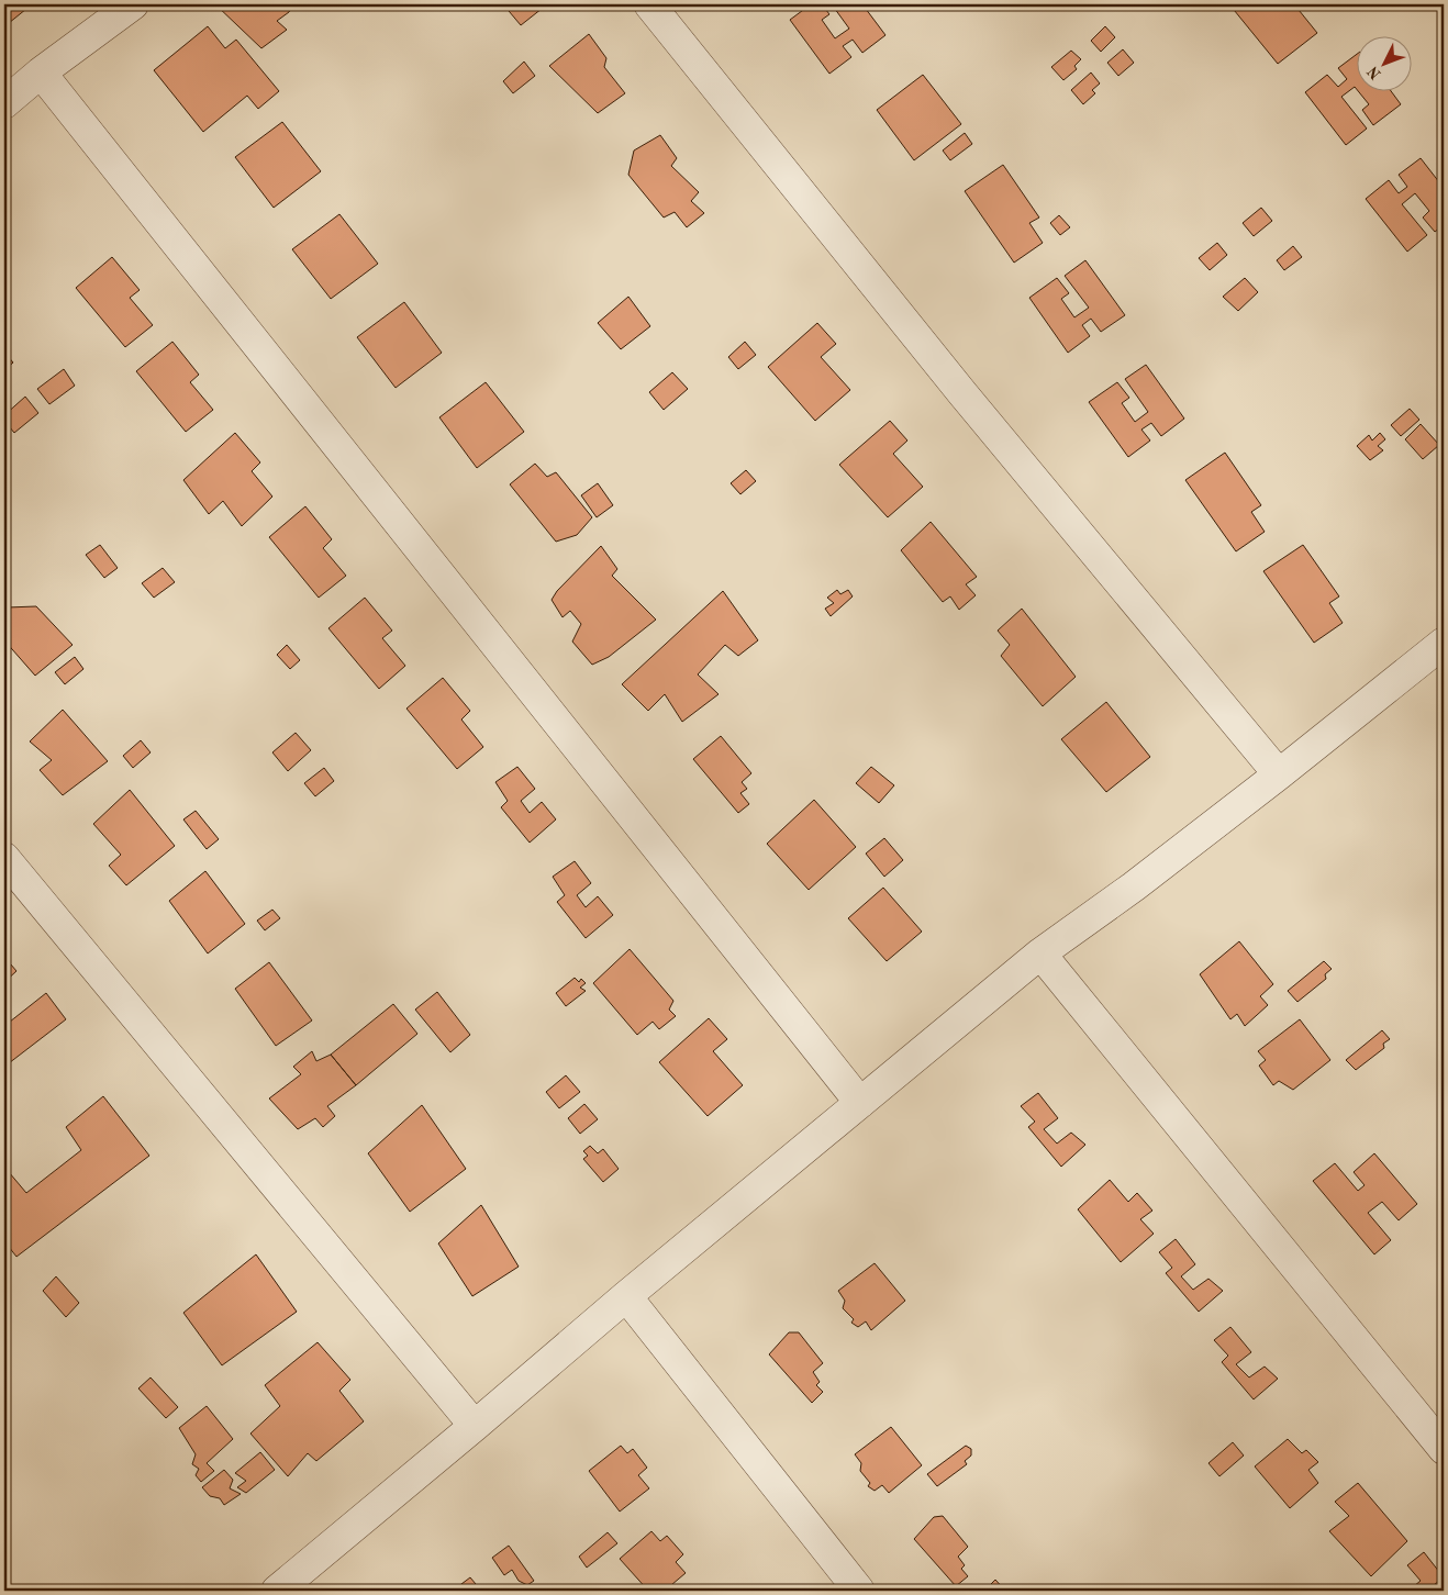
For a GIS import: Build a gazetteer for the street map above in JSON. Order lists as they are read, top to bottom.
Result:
{
  "north": "bottom left"
}
